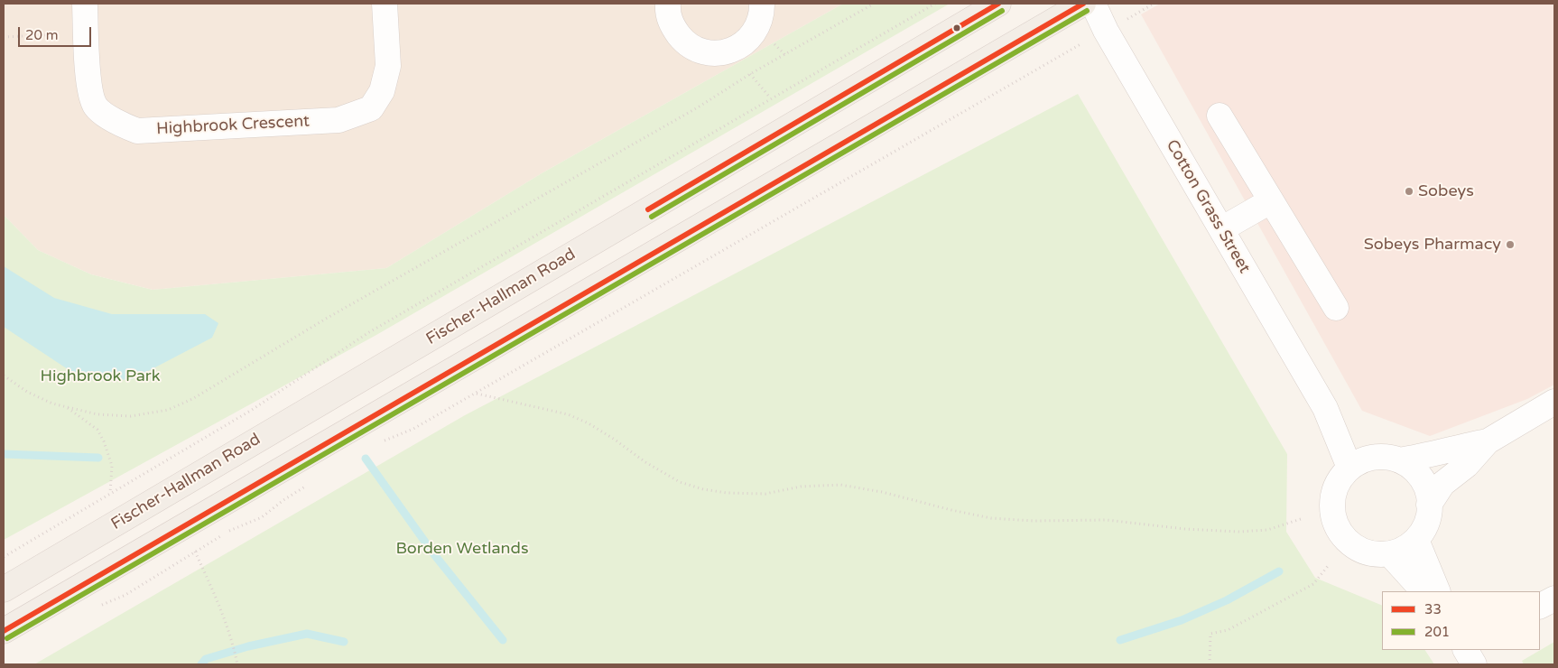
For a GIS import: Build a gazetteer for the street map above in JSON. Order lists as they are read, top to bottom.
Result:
{
  "streets": {
    "main road": ["Fischer-Hallman Road"],
    "street": ["Highbrook Crescent", "Cotton Grass Street"]
  },
  "parks": ["Highbrook Park", "Borden Wetlands"],
  "places": ["Sobeys", "Sobeys Pharmacy"],
  "lines": ["transit line 33", "transit line 201"],
  "legend": ["33", "201"],
  "scale_bar": "20 m"
}
